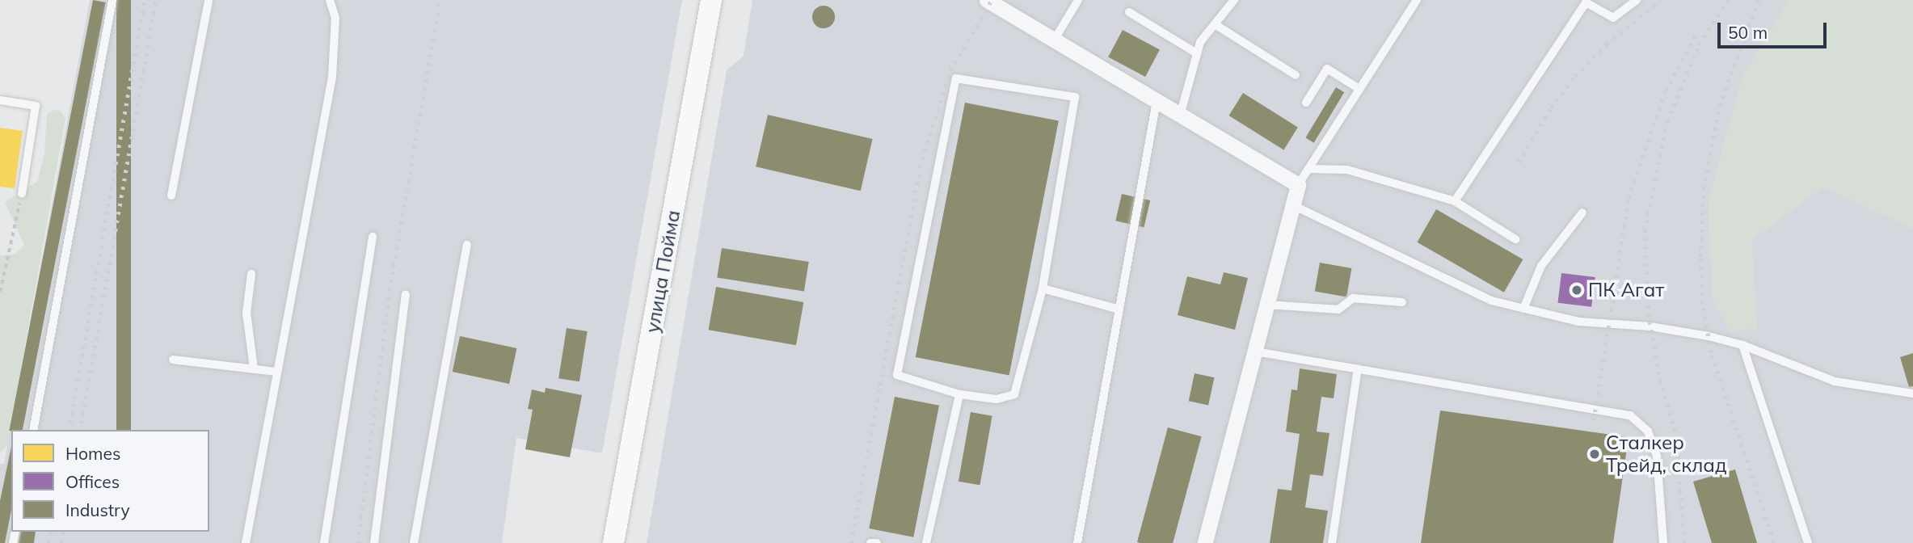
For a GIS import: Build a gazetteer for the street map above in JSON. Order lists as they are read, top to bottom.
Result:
{
  "streets": {
    "main road": ["улица Пойма"]
  },
  "places": ["ПК Агат", "Сталкер Трейд, склад"],
  "legend": ["Homes", "Offices", "Industry"],
  "scale_bar": "50 m"
}
